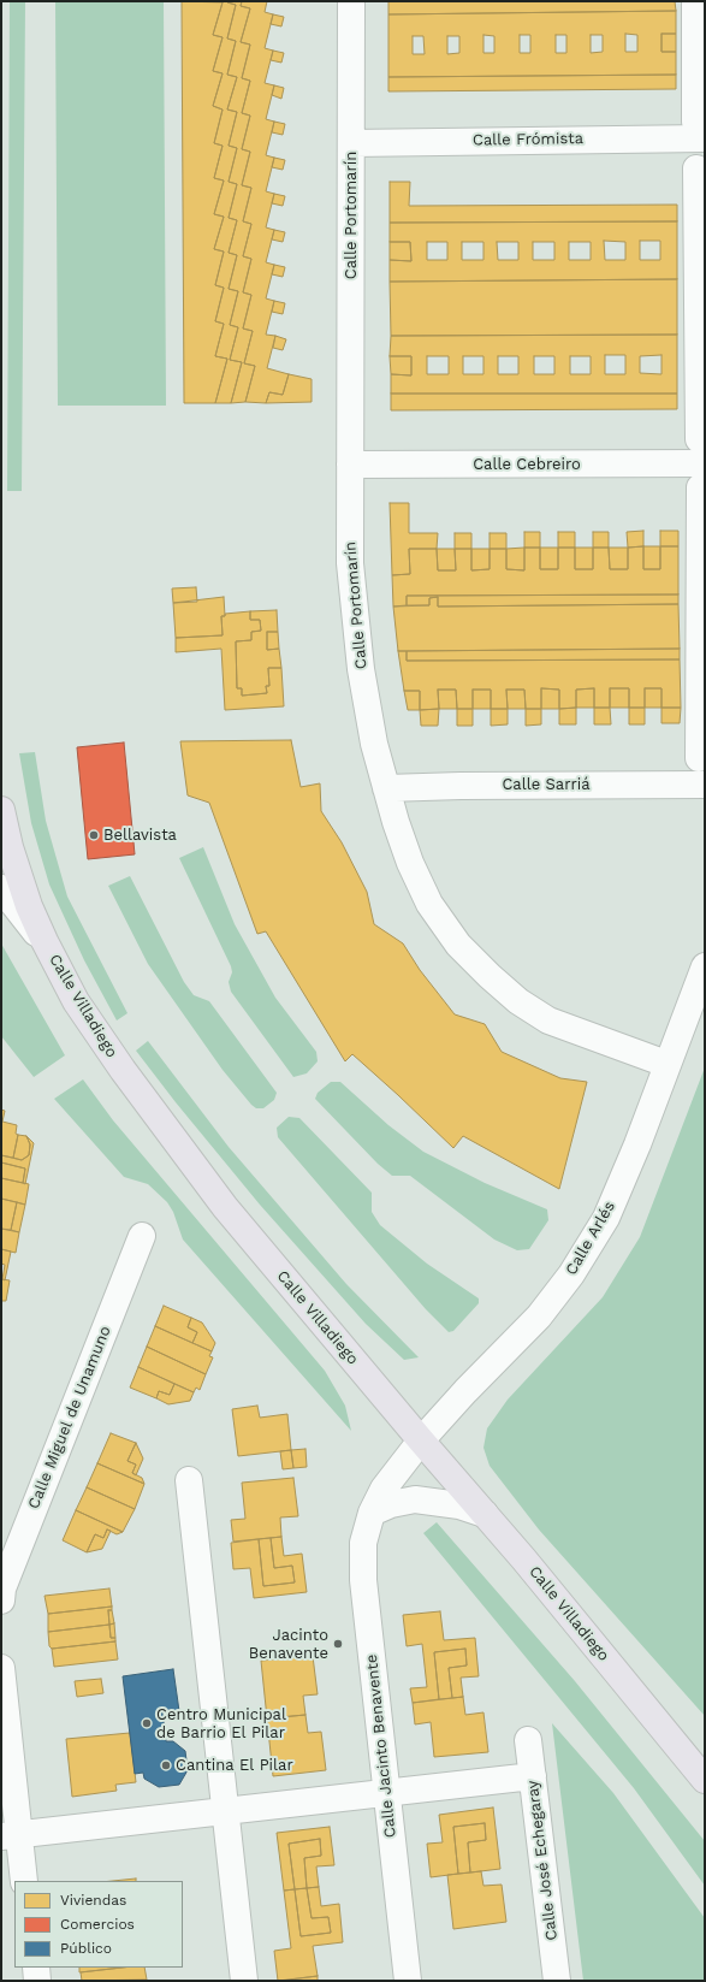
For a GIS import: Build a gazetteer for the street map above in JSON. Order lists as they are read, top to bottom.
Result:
{
  "streets": {
    "highway": ["Calle Villadiego"],
    "street": [
      "Calle Frómista",
      "Calle Portomarín",
      "Calle Cebreiro",
      "Calle Sarriá",
      "Calle Arlés",
      "Calle Miguel de Unamuno",
      "Calle Jacinto Benavente",
      "Calle José Echegaray"
    ]
  },
  "crossings": [
    ["Calle Frómista", "Calle Portomarín"],
    ["Calle Portomarín", "Calle Cebreiro"],
    ["Calle Portomarín", "Calle Sarriá"],
    ["Calle Portomarín", "Calle Arlés"],
    ["Calle Villadiego", "Calle Arlés"],
    ["Calle Villadiego", "Calle Jacinto Benavente"],
    ["Calle Arlés", "Calle Jacinto Benavente"]
  ],
  "places": [
    "Bellavista",
    "Jacinto Benavente",
    "Centro Municipal de Barrio El Pilar",
    "Cantina El Pilar"
  ],
  "legend": ["Viviendas", "Comercios", "Público"]
}
